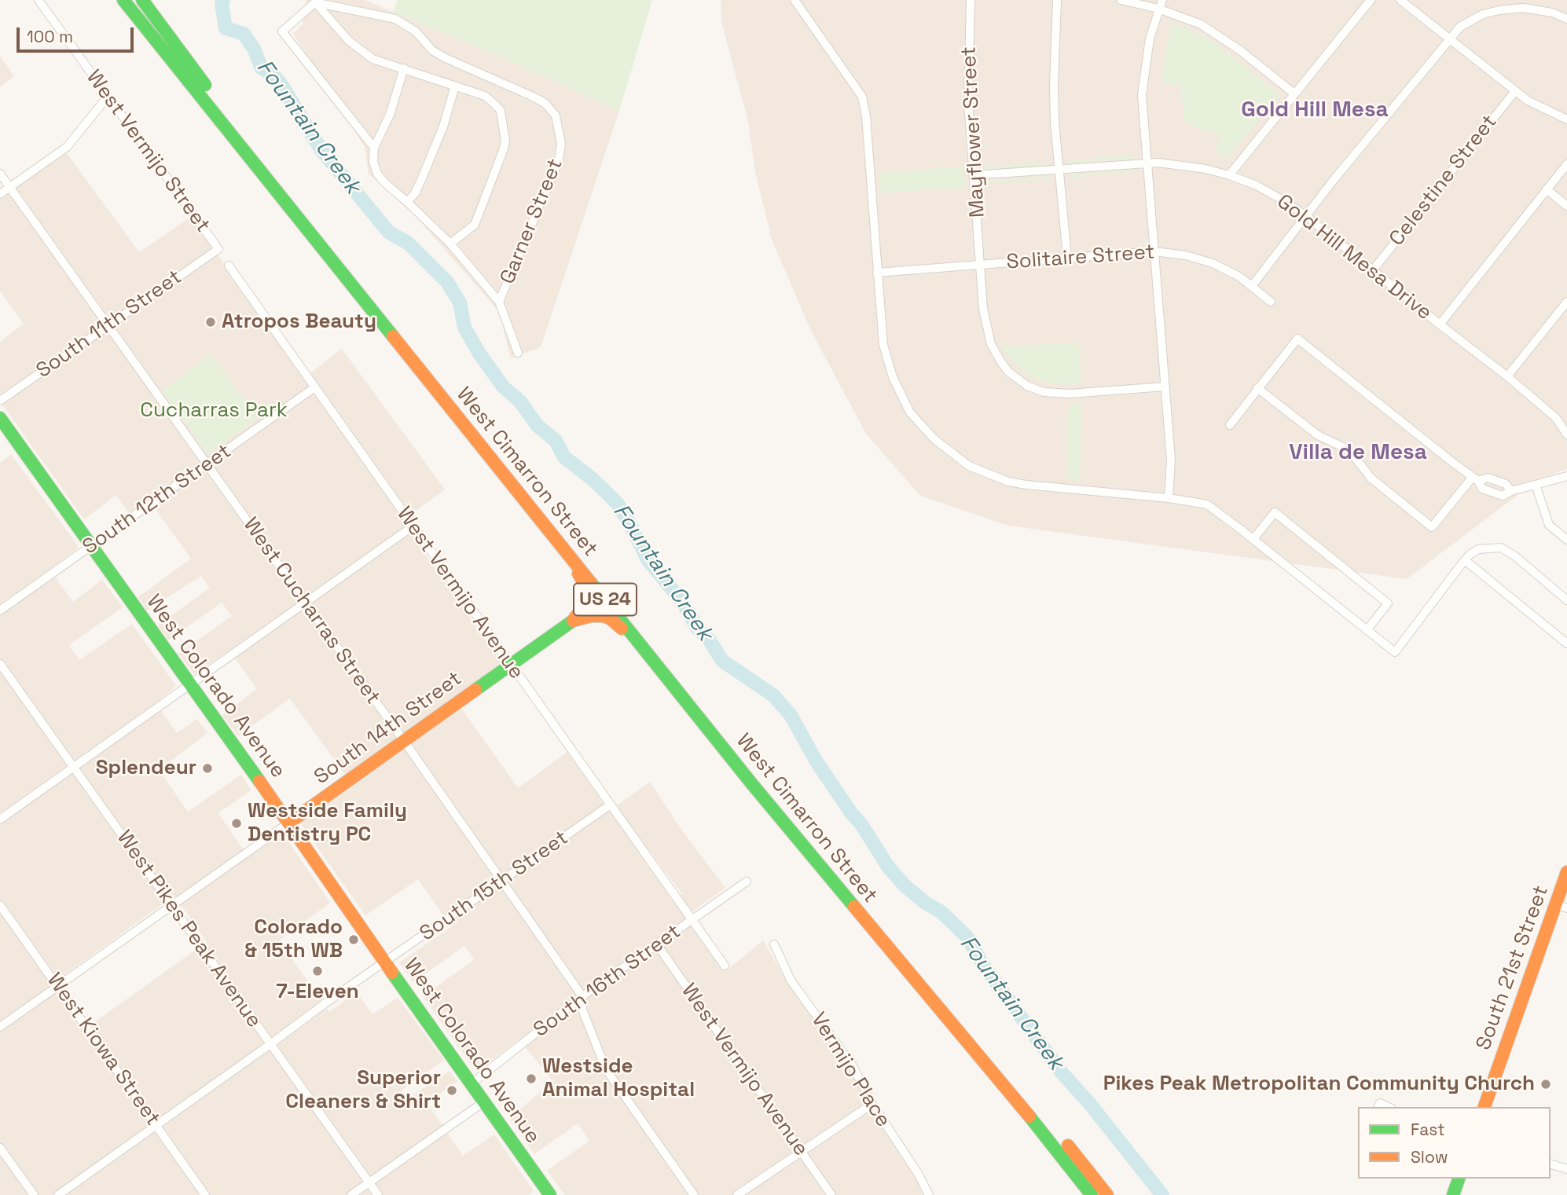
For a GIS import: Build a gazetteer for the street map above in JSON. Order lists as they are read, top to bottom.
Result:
{
  "streets": {
    "main road": [
      "West Cimarron Street",
      "US 24",
      "West Colorado Avenue",
      "South 14th Street",
      "South 21st Street"
    ],
    "street": [
      "Mayflower Street",
      "West Vermijo Street",
      "Celestine Street",
      "Garner Street",
      "Solitaire Street",
      "Gold Hill Mesa Drive",
      "South 11th Street",
      "South 12th Street",
      "West Vermijo Avenue",
      "West Cucharras Street",
      "South 15th Street",
      "West Pikes Peak Avenue",
      "South 16th Street",
      "West Kiowa Street",
      "Vermijo Place"
    ]
  },
  "crossings": [
    ["Mayflower Street", "Solitaire Street"],
    ["Mayflower Street", "Gold Hill Mesa Drive"],
    ["West Vermijo Street", "South 11th Street"],
    ["Celestine Street", "Gold Hill Mesa Drive"],
    ["South 11th Street", "West Cucharras Street"],
    ["South 12th Street", "West Vermijo Avenue"],
    ["South 12th Street", "West Cucharras Street"],
    ["South 12th Street", "West Colorado Avenue"],
    ["West Vermijo Avenue", "South 14th Street"],
    ["West Vermijo Avenue", "South 15th Street"],
    ["West Vermijo Avenue", "South 16th Street"],
    ["West Cucharras Street", "South 14th Street"],
    ["West Cucharras Street", "South 15th Street"],
    ["West Cucharras Street", "South 16th Street"],
    ["West Colorado Avenue", "South 14th Street"],
    ["West Colorado Avenue", "South 15th Street"],
    ["West Colorado Avenue", "South 16th Street"],
    ["South 14th Street", "West Pikes Peak Avenue"],
    ["South 14th Street", "West Kiowa Street"],
    ["South 15th Street", "West Pikes Peak Avenue"],
    ["South 15th Street", "West Kiowa Street"]
  ],
  "districts": ["Gold Hill Mesa", "Villa de Mesa"],
  "water": ["Fountain Creek"],
  "parks": ["Cucharras Park"],
  "places": [
    "Atropos Beauty",
    "Splendeur",
    "Westside Family Dentistry PC",
    "Colorado & 15th WB",
    "7-Eleven",
    "Westside Animal Hospital",
    "Pikes Peak Metropolitan Community Church",
    "Superior Cleaners & Shirt"
  ],
  "legend": ["Fast", "Slow"],
  "scale_bar": "100 m"
}
